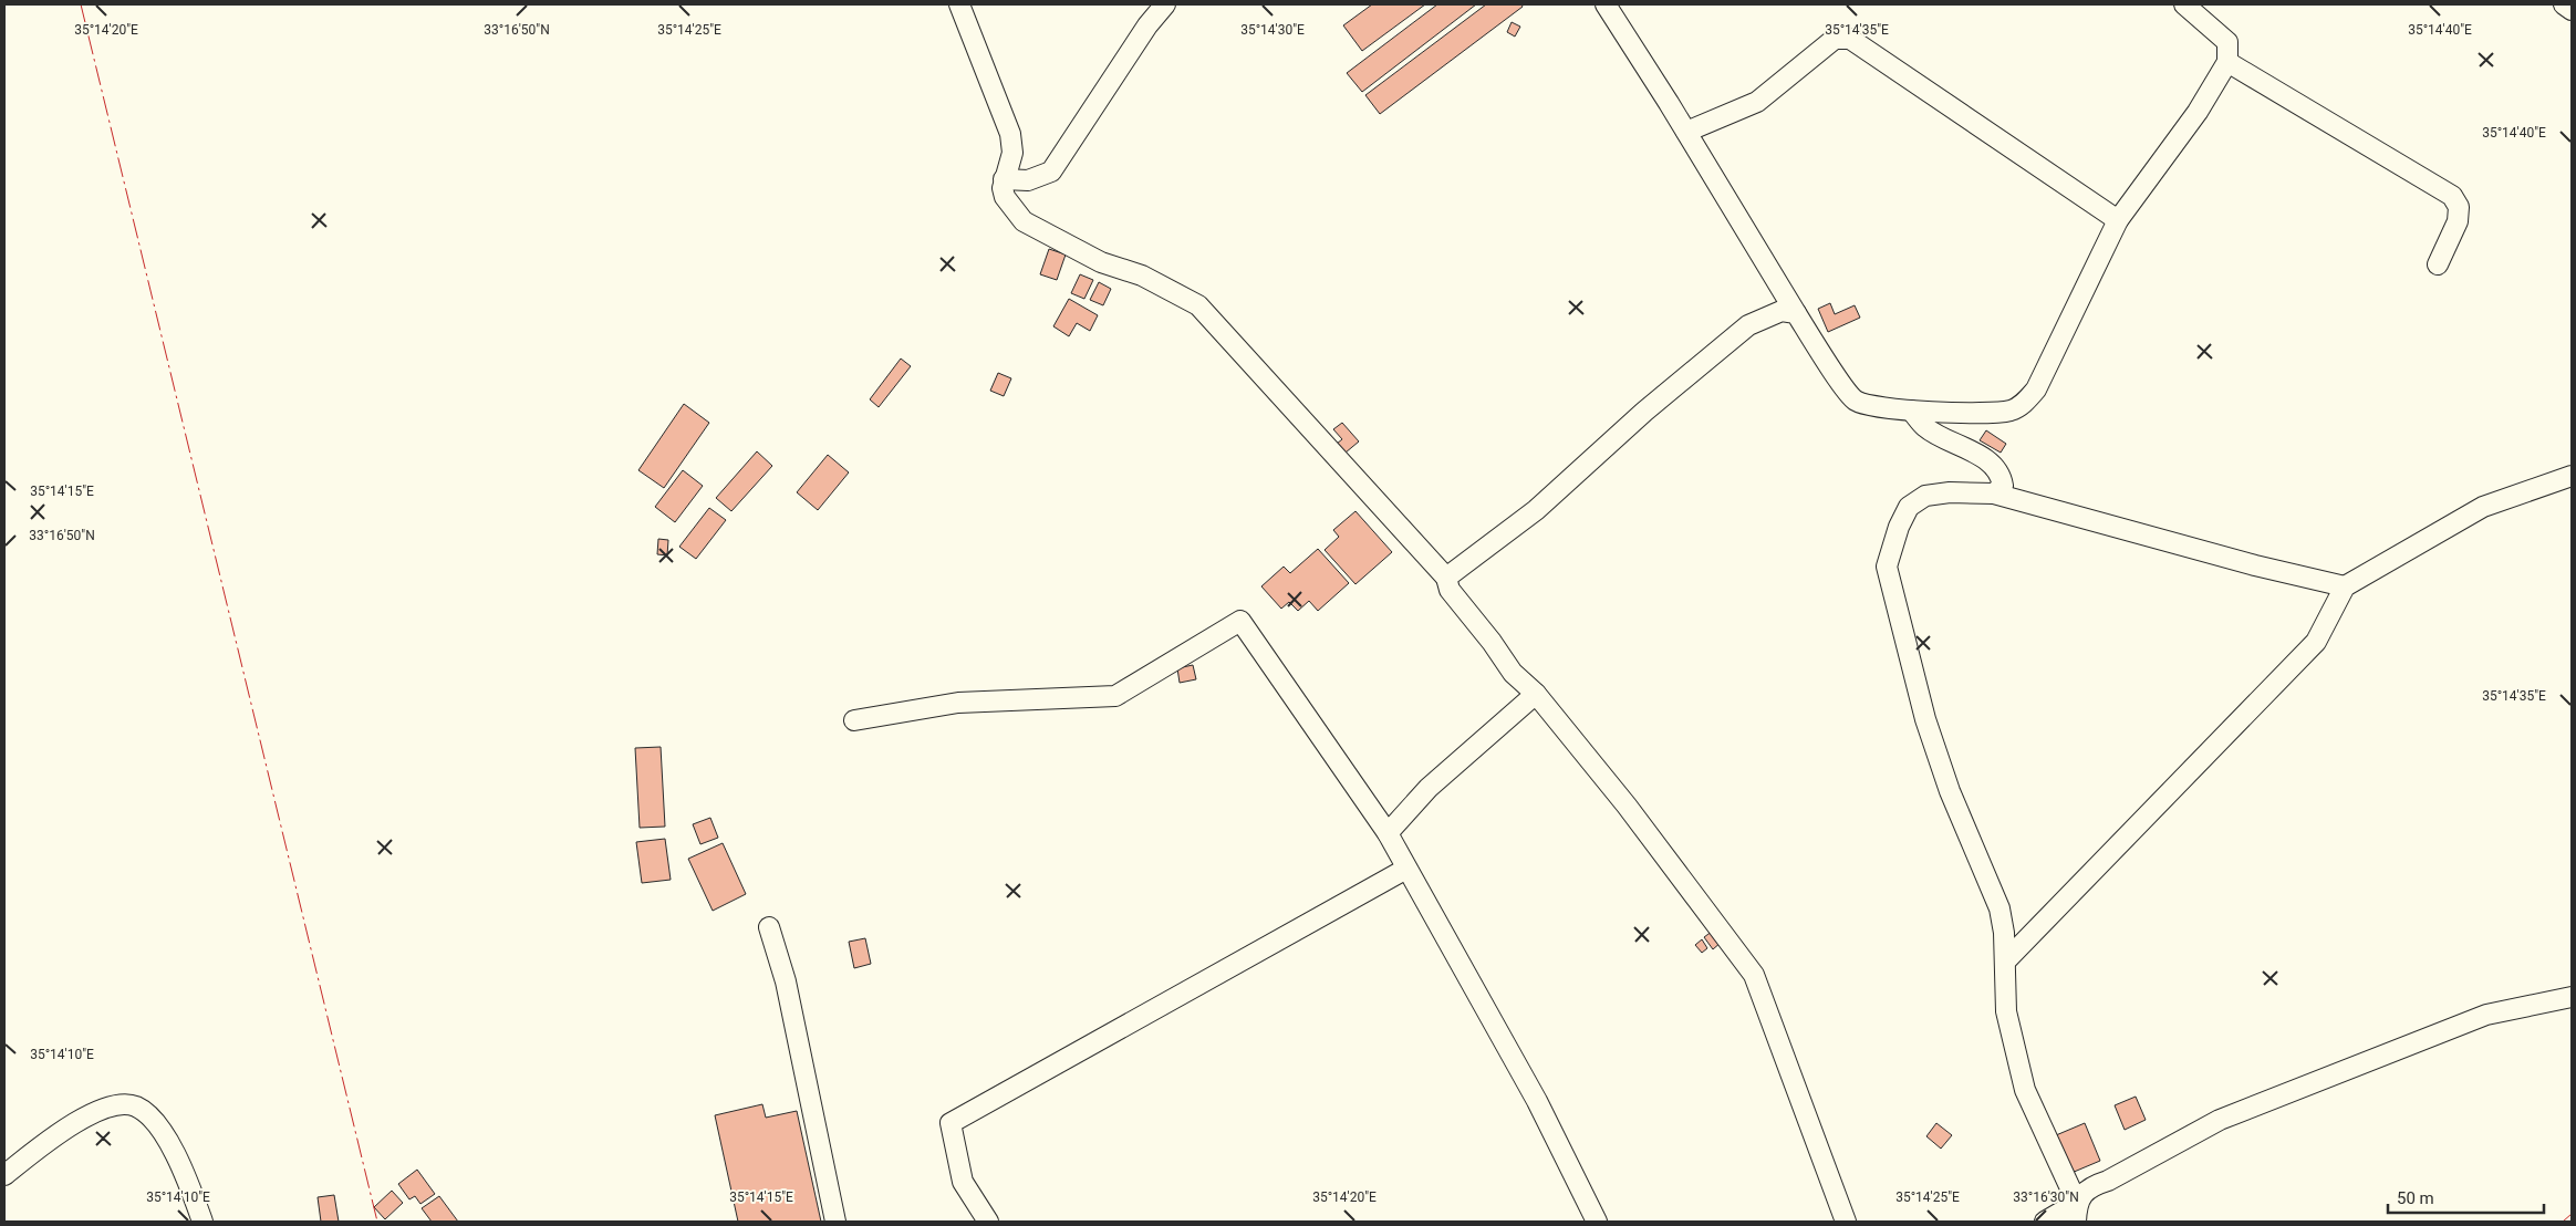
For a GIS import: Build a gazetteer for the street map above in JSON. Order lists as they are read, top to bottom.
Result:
{
  "scale_bar": "50 m",
  "coordinates": [
    "35°14'20\"E",
    "35°14'25\"E",
    "35°14'30\"E",
    "35°14'35\"E",
    "35°14'40\"E",
    "33°16'50\"N",
    "35°14'15\"E",
    "35°14'10\"E",
    "33°16'30\"N"
  ]
}
